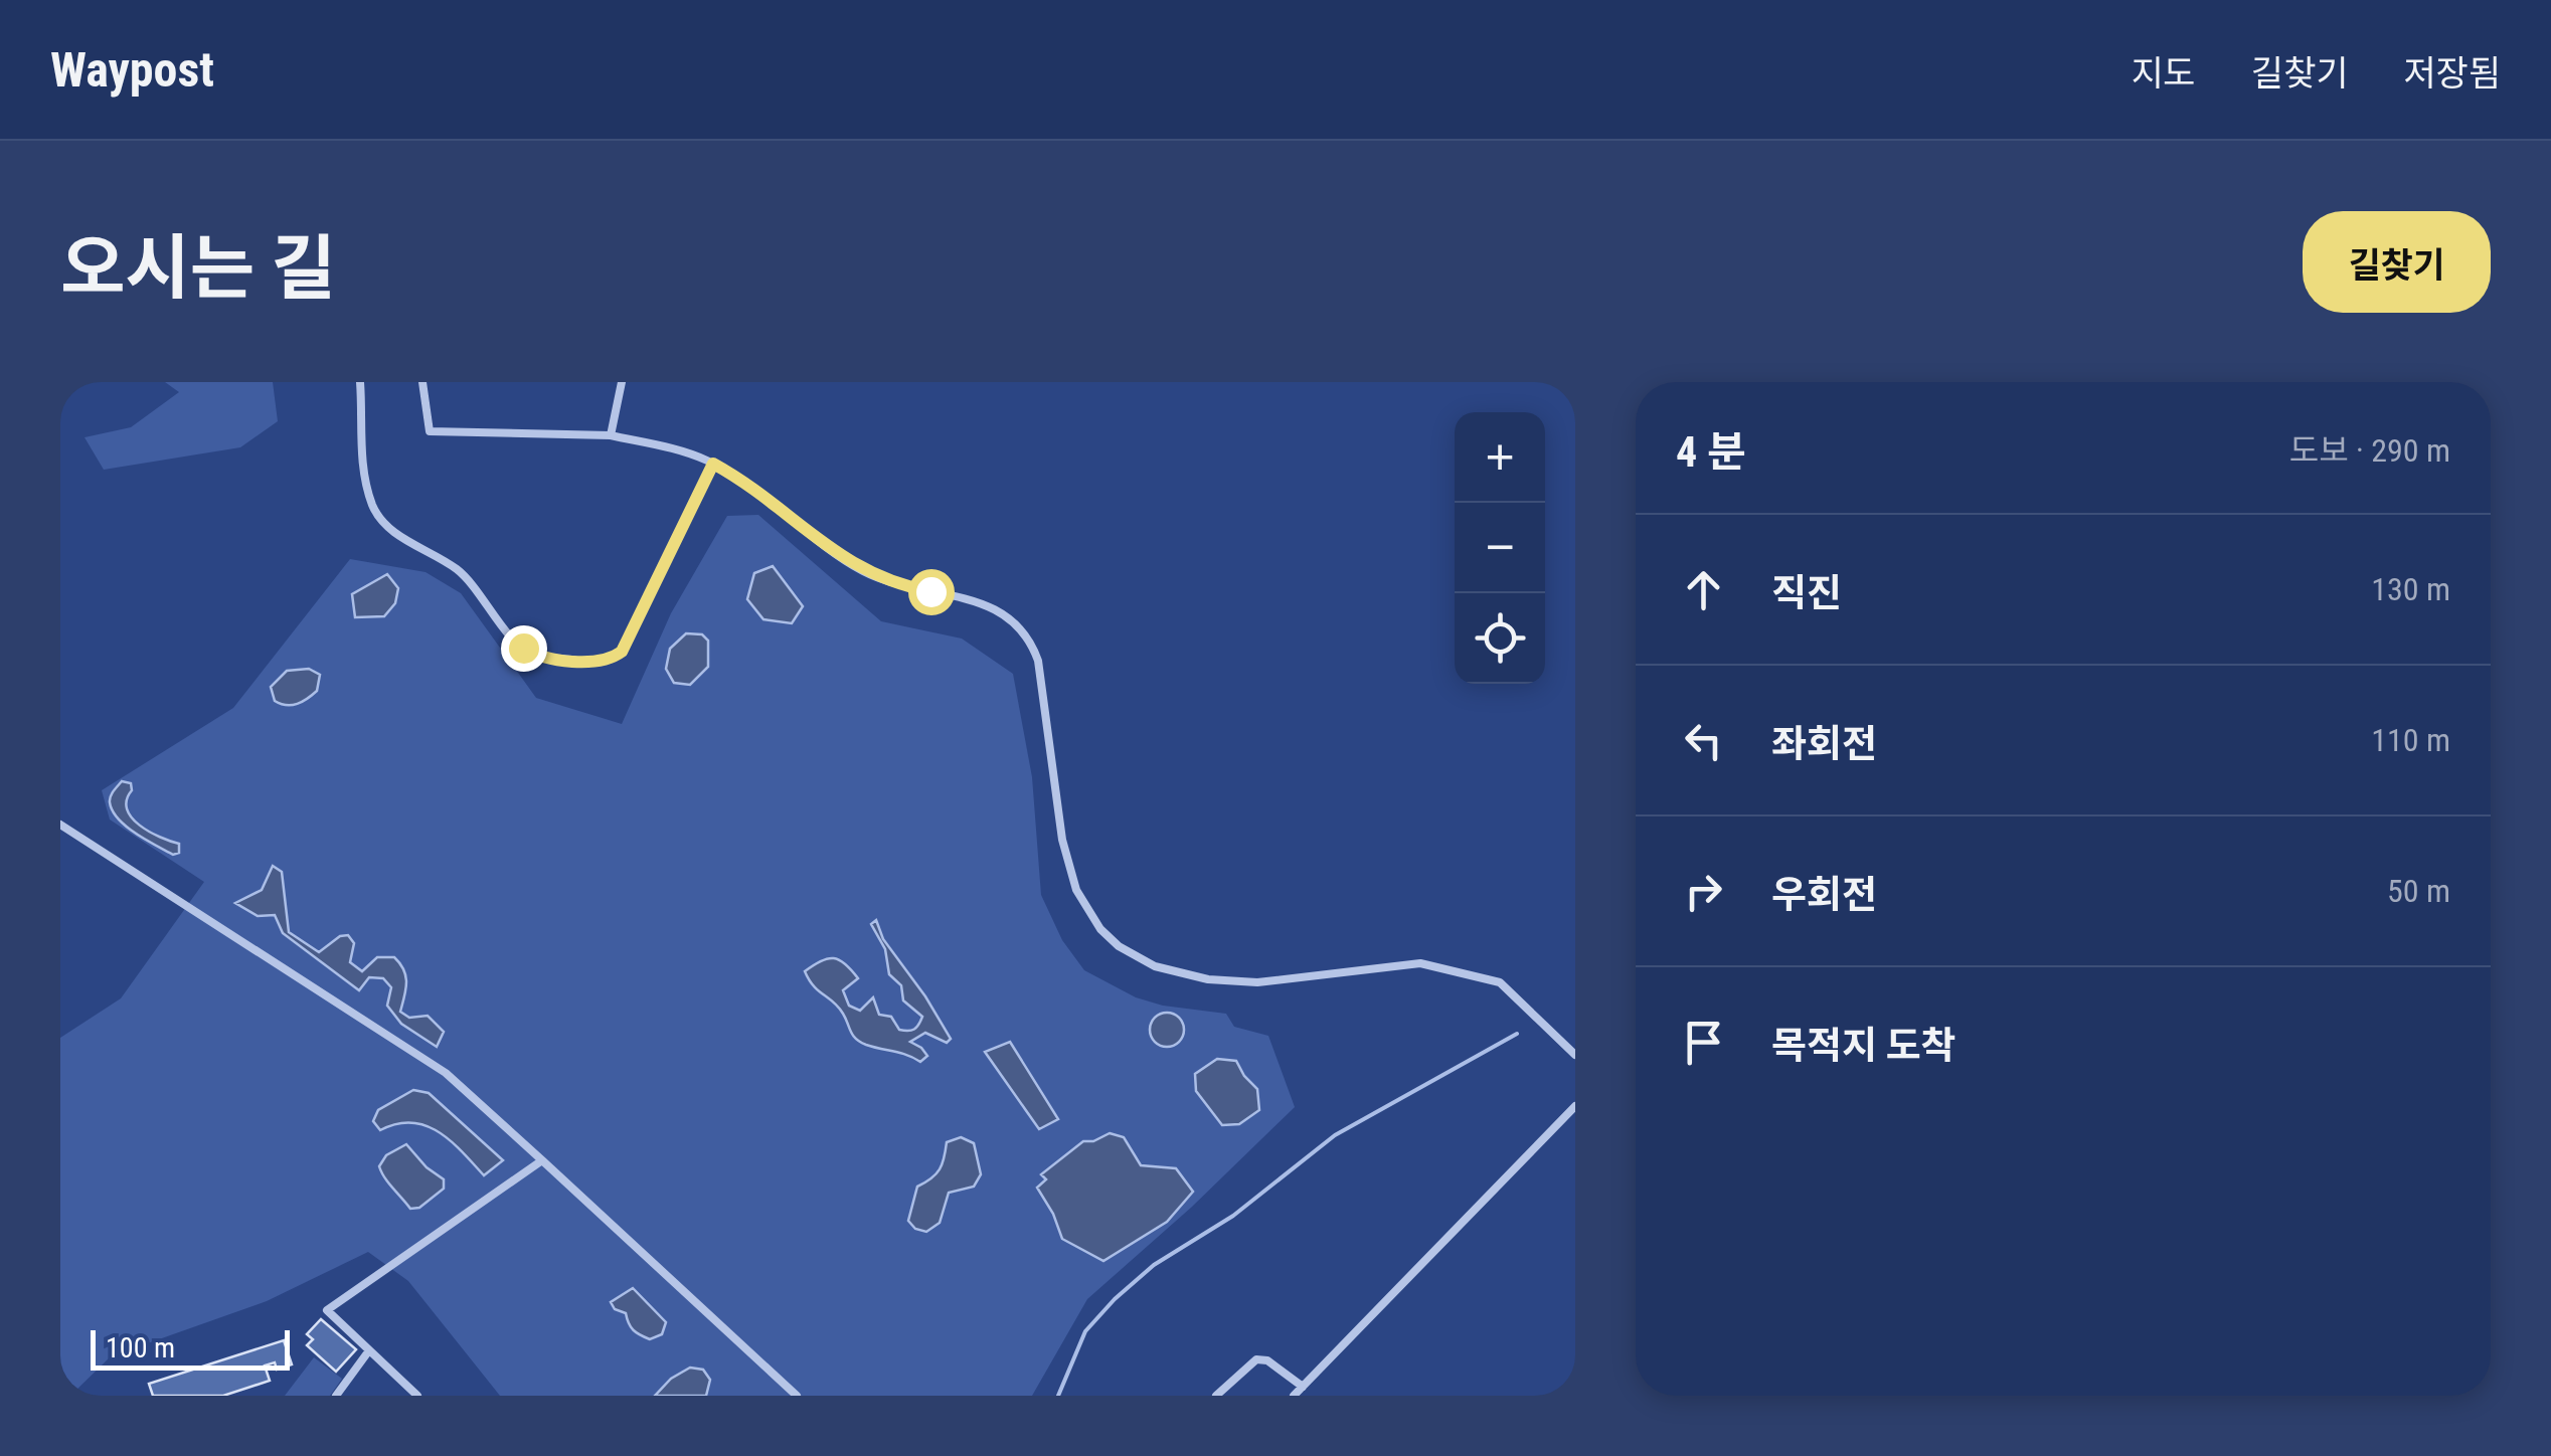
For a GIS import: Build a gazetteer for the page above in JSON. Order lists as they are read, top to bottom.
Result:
{
  "scale_bar": "100 m",
  "page": {
    "header": "Waypost",
    "nav": ["지도", "길찾기", "저장됨"],
    "title": "오시는 길",
    "buttons": "길찾기",
    "heading": ["4 분", "도보 · 290 m"],
    "map_buttons": ["+", "−"],
    "list": [
      ["직진", "130 m"],
      ["좌회전", "110 m"],
      ["우회전", "50 m"],
      "목적지 도착"
    ],
    "scale": "100 m"
  }
}
